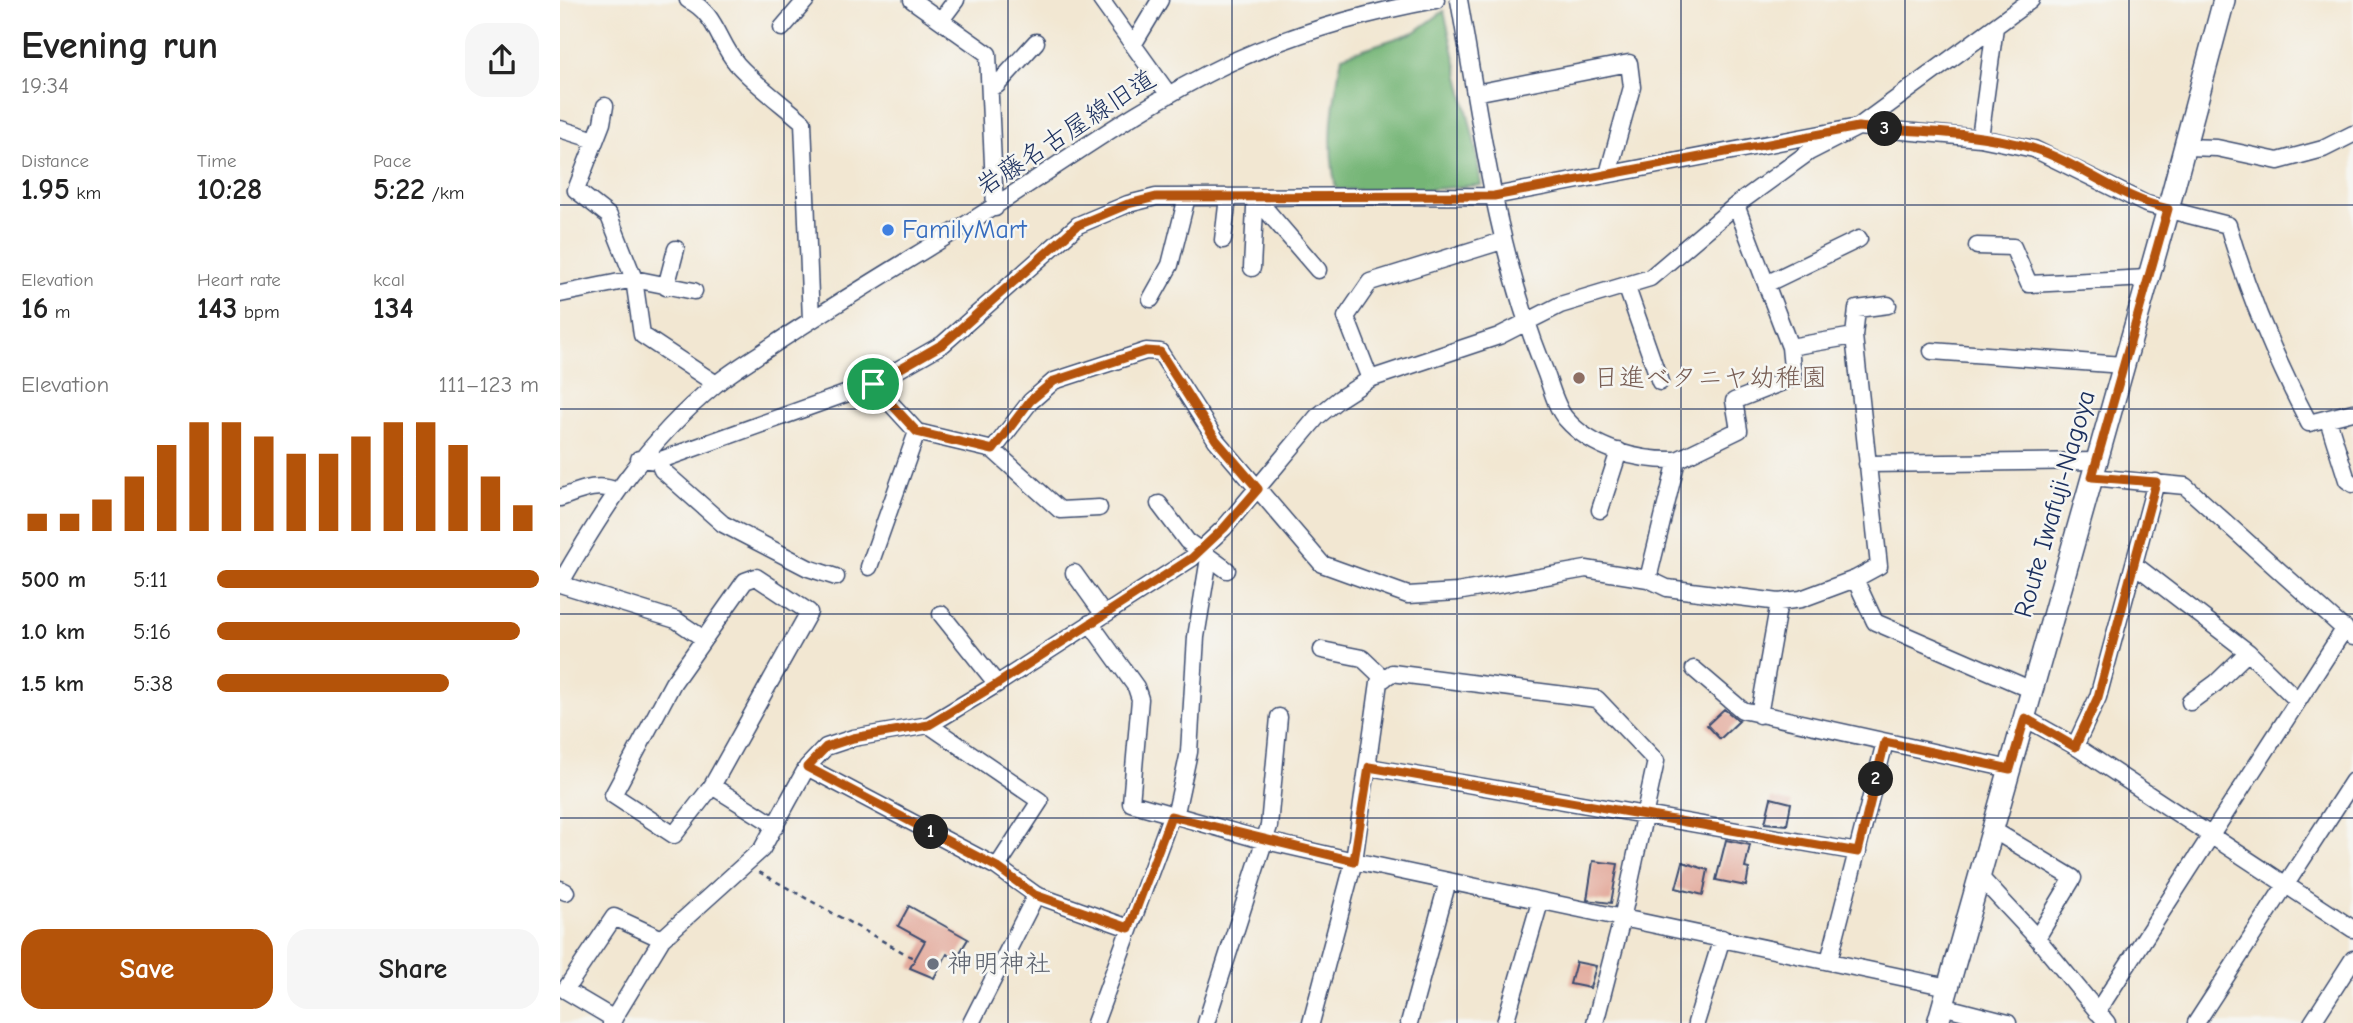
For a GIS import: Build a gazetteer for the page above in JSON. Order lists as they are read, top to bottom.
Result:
{
  "streets": {
    "main road": ["Route Iwafuji-Nagoya"],
    "street": ["岩藤名古屋線旧道"]
  },
  "places": ["FamilyMart", "日進ベタニヤ幼稚園", "神明神社"],
  "page": {
    "heading": ["Evening run", "19:34"],
    "pins": ["3", "2", "1"],
    "stats": [
      ["Distance", "1.95 km"],
      ["Time", "10:28"],
      ["Pace", "5:22 /km"],
      ["Elevation", "16 m"],
      ["Heart rate", "143 bpm"],
      ["kcal", "134"]
    ],
    "chart": ["Elevation", "111–123 m"],
    "list": [
      {
        "name": "500 m",
        "note": "5:11"
      },
      {
        "name": "1.0 km",
        "note": "5:16"
      },
      {
        "name": "1.5 km",
        "note": "5:38"
      }
    ],
    "buttons": ["Save", "Share"]
  }
}
